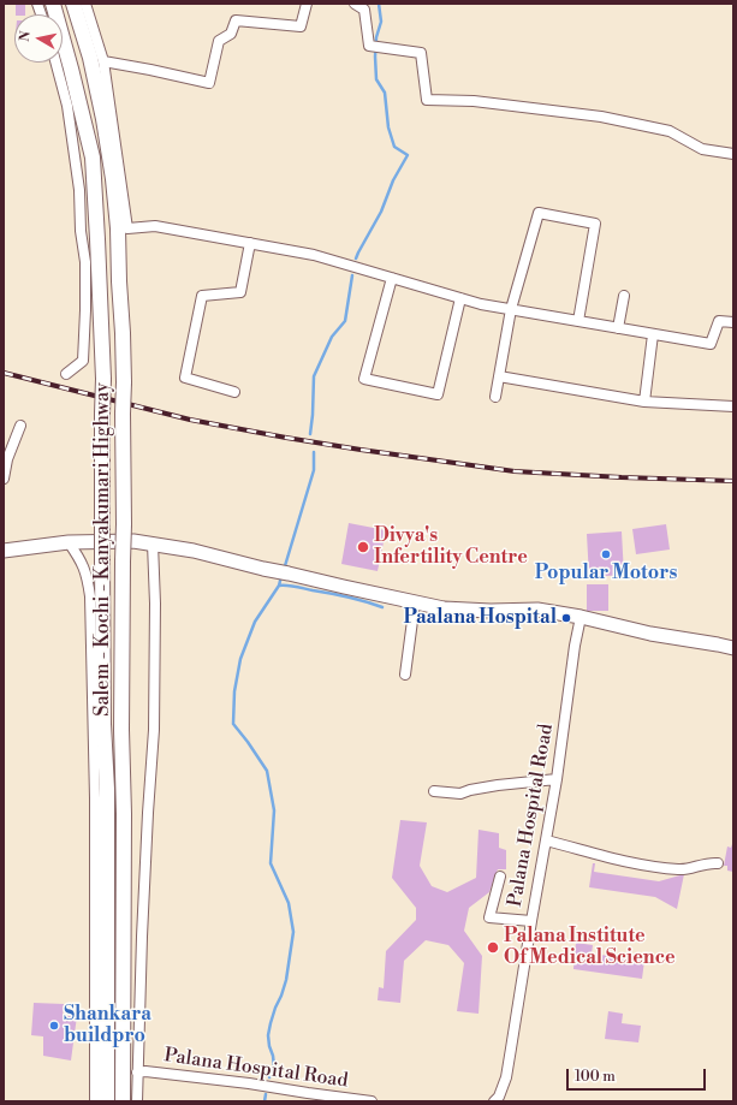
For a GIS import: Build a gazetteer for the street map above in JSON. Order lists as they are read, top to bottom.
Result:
{
  "streets": {
    "highway": ["Salem - Kochi - Kanyakumari Highway"],
    "street": ["Palana Hospital Road"]
  },
  "places": [
    "Divya's Infertility Centre",
    "Popular Motors",
    "Paalana Hospital",
    "Palana Institute Of Medical Science",
    "Shankara buildpro"
  ],
  "scale_bar": "100 m",
  "north": "left"
}
